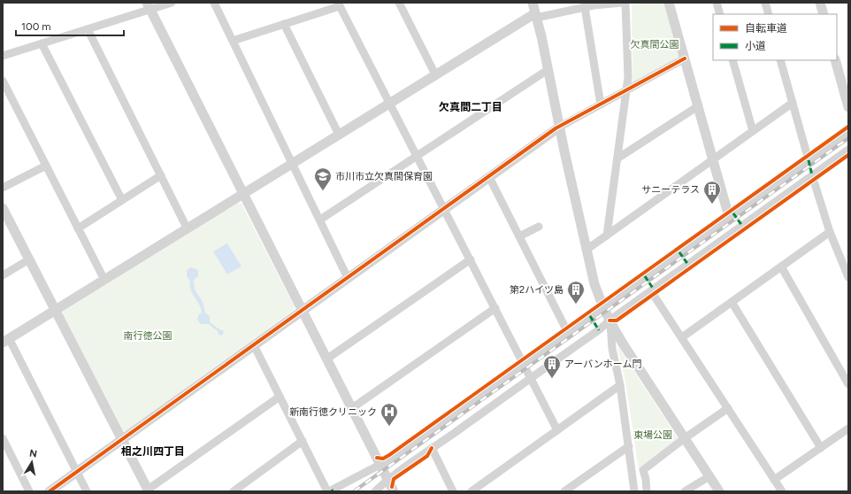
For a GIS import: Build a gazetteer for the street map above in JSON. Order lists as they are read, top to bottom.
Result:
{
  "districts": ["欠真間二丁目", "相之川四丁目"],
  "parks": ["欠真間公園", "南行徳公園", "東場公園"],
  "places": {
    "school or university": ["市川市立欠真間保育園"],
    "building": ["サニーテラス", "第2ハイツ島", "アーバンホーム門"],
    "hospital": ["新南行徳クリニック"]
  },
  "legend": ["自転車道", "小道"],
  "scale_bar": "100 m",
  "north": "top"
}
